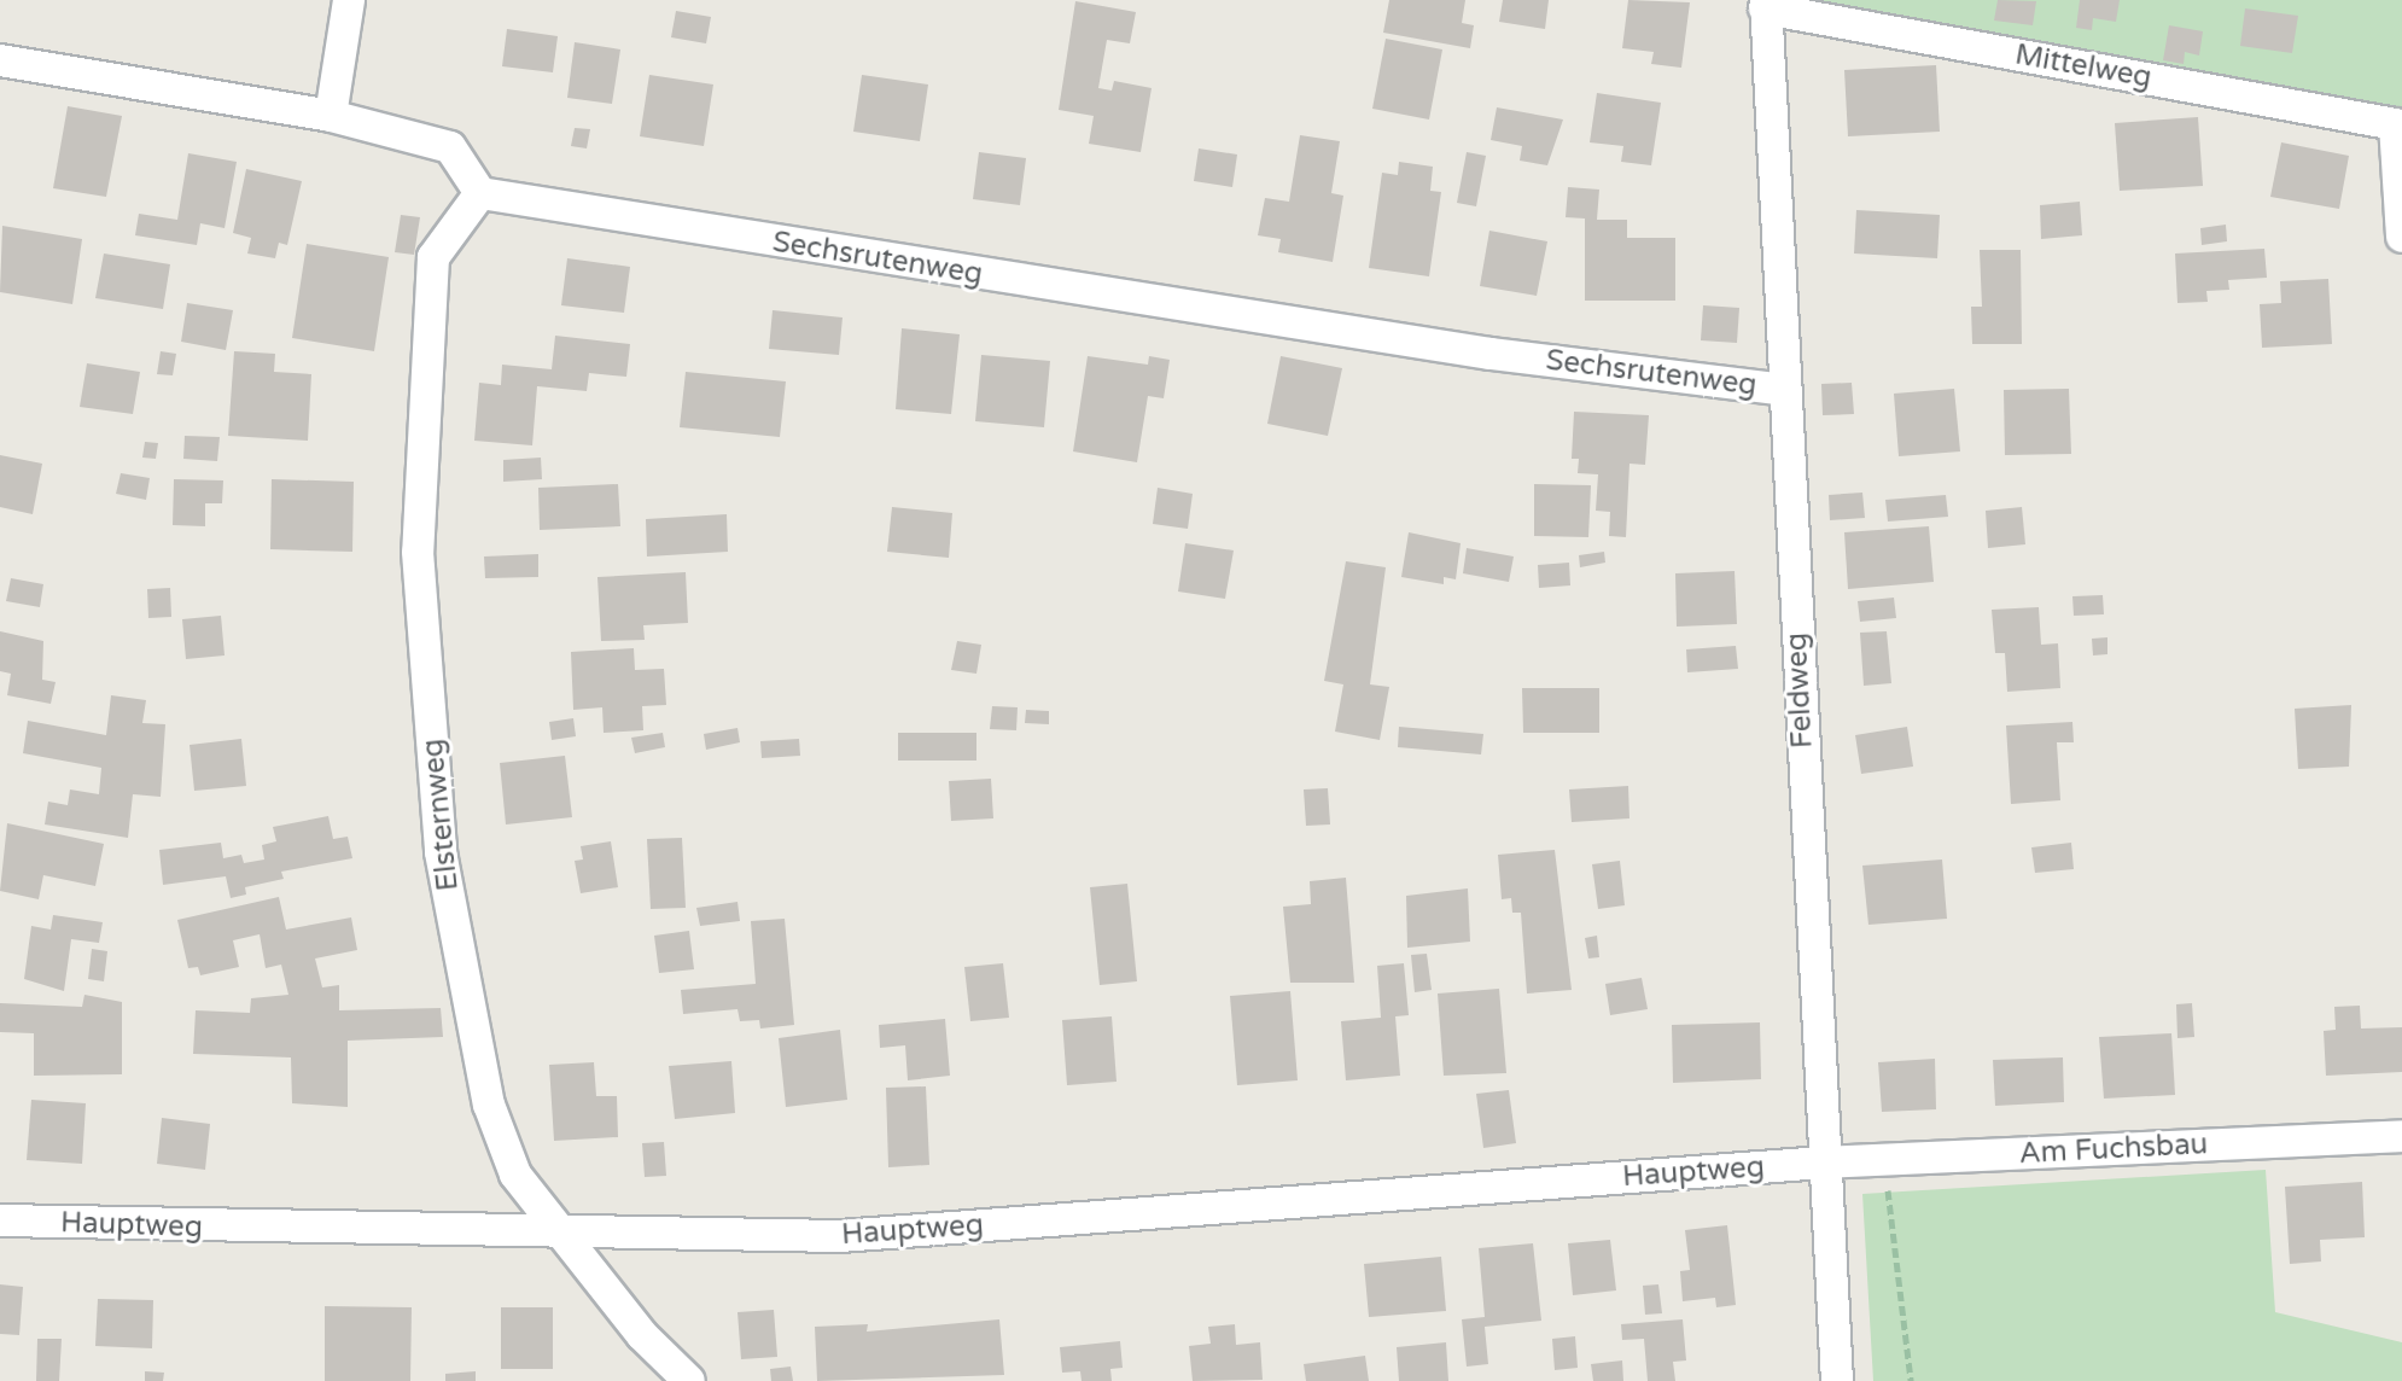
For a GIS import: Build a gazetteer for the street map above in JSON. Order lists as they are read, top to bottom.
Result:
{
  "streets": {
    "street": [
      "Mittelweg",
      "Sechsrutenweg",
      "Feldweg",
      "Elsternweg",
      "Am Fuchsbau",
      "Hauptweg"
    ]
  },
  "crossings": [
    ["Mittelweg", "Feldweg"],
    ["Sechsrutenweg", "Feldweg"],
    ["Sechsrutenweg", "Elsternweg"],
    ["Feldweg", "Am Fuchsbau"],
    ["Feldweg", "Hauptweg"],
    ["Elsternweg", "Hauptweg"],
    ["Am Fuchsbau", "Hauptweg"]
  ]
}
